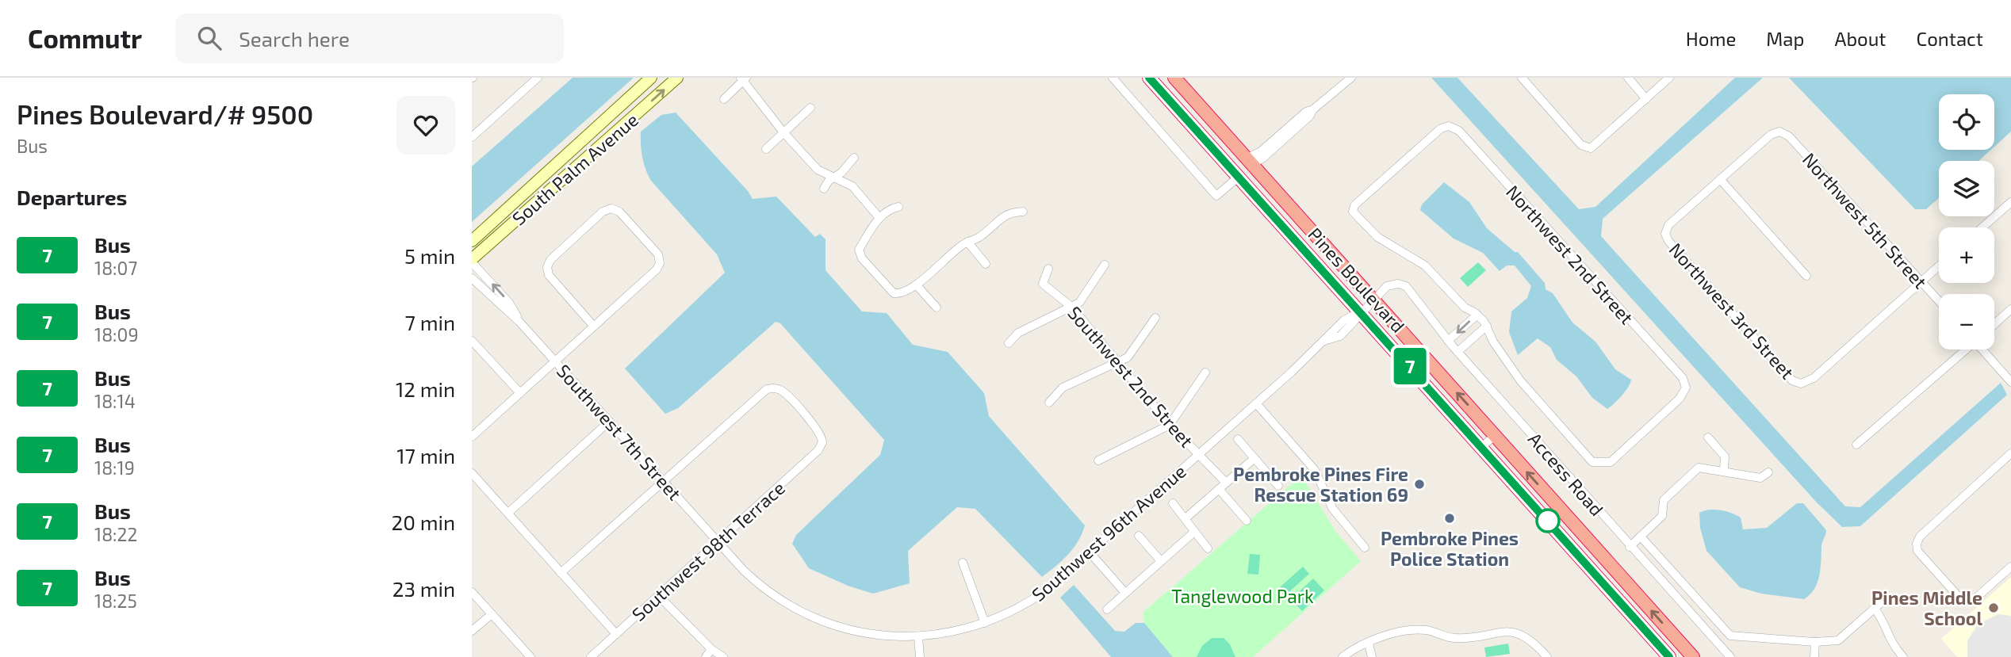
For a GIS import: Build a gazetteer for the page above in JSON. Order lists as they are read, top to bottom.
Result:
{
  "streets": {
    "highway": ["Pines Boulevard"],
    "main road": ["South Palm Avenue"],
    "street": [
      "Northwest 5th Street",
      "Northwest 2nd Street",
      "Northwest 3rd Street",
      "Southwest 2nd Street",
      "Southwest 7th Street",
      "Access Road",
      "Southwest 96th Avenue",
      "Southwest 98th Terrace"
    ]
  },
  "crossings": [
    ["South Palm Avenue", "Southwest 7th Street"],
    ["Northwest 5th Street", "Northwest 3rd Street"],
    ["Pines Boulevard", "Southwest 96th Avenue"],
    ["Southwest 2nd Street", "Southwest 96th Avenue"],
    ["Southwest 7th Street", "Southwest 96th Avenue"],
    ["Southwest 7th Street", "Southwest 98th Terrace"],
    ["Access Road", "Southwest 96th Avenue"],
    ["Southwest 96th Avenue", "Southwest 98th Terrace"]
  ],
  "parks": ["Tanglewood Park"],
  "places": ["Pembroke Pines Fire Rescue Station 69", "Pembroke Pines Police Station", "Pines Middle School"],
  "lines": ["bus line 7"],
  "page": {
    "header": "Commutr",
    "search": "Search here",
    "nav": [
      "Home",
      "Map",
      "About",
      "Contact"
    ],
    "heading": [
      ["Pines Boulevard/# 9500", "Bus"],
      "Departures"
    ],
    "on_map": "7",
    "map_buttons": ["+", "−"],
    "list": [
      {
        "mark": "7",
        "name": "Bus",
        "note": "18:07",
        "value": "5 min"
      },
      {
        "mark": "7",
        "name": "Bus",
        "note": "18:09",
        "value": "7 min"
      },
      {
        "mark": "7",
        "name": "Bus",
        "note": "18:14",
        "value": "12 min"
      },
      {
        "mark": "7",
        "name": "Bus",
        "note": "18:19",
        "value": "17 min"
      },
      {
        "mark": "7",
        "name": "Bus",
        "note": "18:22",
        "value": "20 min"
      },
      {
        "mark": "7",
        "name": "Bus",
        "note": "18:25",
        "value": "23 min"
      }
    ]
  }
}
